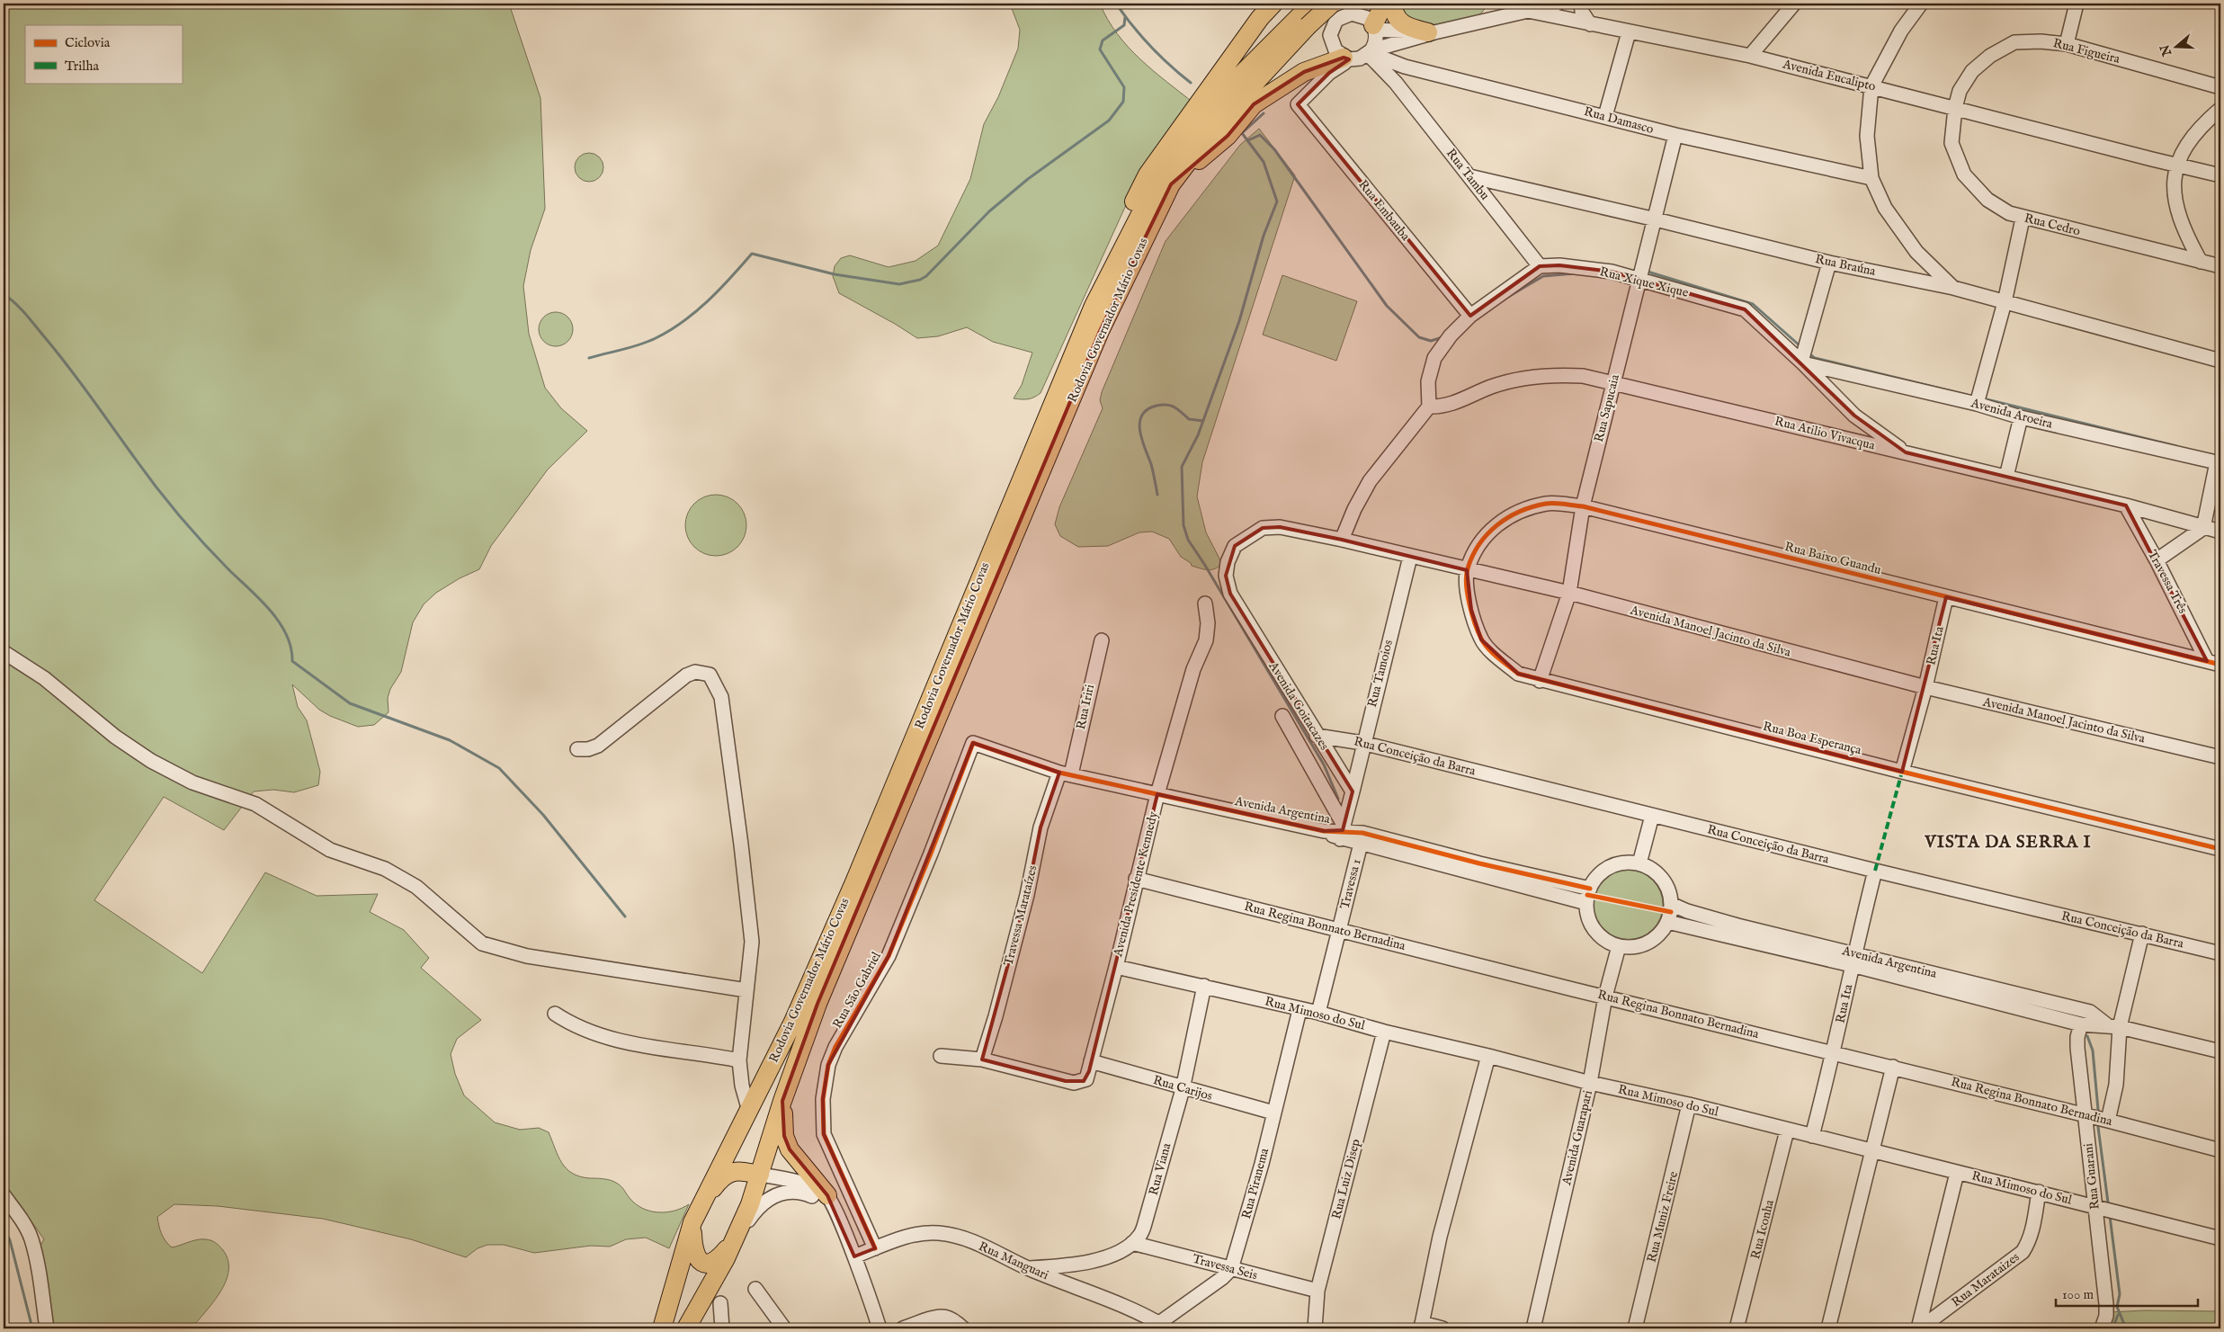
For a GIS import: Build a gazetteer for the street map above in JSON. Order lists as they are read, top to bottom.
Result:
{
  "streets": {
    "main road": ["Rodovia Governador Mário Covas"],
    "street": [
      "Rua Figueira",
      "Avenida Eucalipto",
      "Rua Damasco",
      "Rua Tambu",
      "Rua Embauba",
      "Rua Cedro",
      "Rua Braúna",
      "Rua Xique Xique",
      "Rua Sapucaia",
      "Avenida Aroeira",
      "Rua Atilio Vivacqua",
      "Rua Baixo Guandu",
      "Travessa Três",
      "Avenida Manoel Jacinto da Silva",
      "Rua Ita",
      "Rua Tamoios",
      "Avenida Goitacazes",
      "Rua Iriri",
      "Rua Boa Esperança",
      "Rua Conceição da Barra",
      "Avenida Argentina",
      "Avenida Presidente Kennedy",
      "Travessa 1",
      "Travessa Marataízes",
      "Rua Regina Bonnato Bernadina",
      "Rua São Gabriel",
      "Rua Mimoso do Sul",
      "Rua Carijos",
      "Avenida Guarapari",
      "Rua Viana",
      "Rua Guarani",
      "Rua Luiz Disep",
      "Rua Piranema",
      "Rua Muniz Freire",
      "Rua Iconha",
      "Rua Manguari",
      "Travessa Seis",
      "Rua Marataizes"
    ]
  },
  "crossings": [
    ["Rua Figueira", "Avenida Eucalipto"],
    ["Rua Figueira", "Rua Cedro"],
    ["Avenida Eucalipto", "Rua Damasco"],
    ["Avenida Eucalipto", "Rua Tambu"],
    ["Avenida Eucalipto", "Rua Embauba"],
    ["Avenida Eucalipto", "Rua Cedro"],
    ["Avenida Eucalipto", "Rodovia Governador Mário Covas"],
    ["Rua Damasco", "Rua Tambu"],
    ["Rua Damasco", "Rua Embauba"],
    ["Rua Damasco", "Rodovia Governador Mário Covas"],
    ["Rua Damasco", "Rua Sapucaia"],
    ["Rua Tambu", "Rua Embauba"],
    ["Rua Tambu", "Rua Braúna"],
    ["Rua Tambu", "Rua Xique Xique"],
    ["Rua Tambu", "Rodovia Governador Mário Covas"],
    ["Rua Embauba", "Rodovia Governador Mário Covas"],
    ["Rua Braúna", "Rua Sapucaia"],
    ["Rua Xique Xique", "Rua Sapucaia"],
    ["Rua Xique Xique", "Avenida Aroeira"],
    ["Rua Xique Xique", "Rua Atilio Vivacqua"],
    ["Rua Sapucaia", "Rua Atilio Vivacqua"],
    ["Rua Sapucaia", "Rua Baixo Guandu"],
    ["Rua Sapucaia", "Avenida Manoel Jacinto da Silva"],
    ["Rua Sapucaia", "Rua Boa Esperança"],
    ["Rua Atilio Vivacqua", "Travessa Três"],
    ["Rua Baixo Guandu", "Travessa Três"],
    ["Rua Baixo Guandu", "Avenida Manoel Jacinto da Silva"],
    ["Rua Baixo Guandu", "Rua Ita"],
    ["Rua Baixo Guandu", "Rua Boa Esperança"],
    ["Avenida Manoel Jacinto da Silva", "Rua Ita"],
    ["Avenida Manoel Jacinto da Silva", "Rua Tamoios"],
    ["Avenida Manoel Jacinto da Silva", "Avenida Goitacazes"],
    ["Avenida Manoel Jacinto da Silva", "Rua Boa Esperança"],
    ["Rua Ita", "Rua Boa Esperança"],
    ["Rua Ita", "Rua Conceição da Barra"],
    ["Rua Ita", "Avenida Argentina"],
    ["Rua Ita", "Rua Regina Bonnato Bernadina"],
    ["Rua Ita", "Rua Mimoso do Sul"],
    ["Rua Tamoios", "Avenida Goitacazes"],
    ["Rua Tamoios", "Rua Conceição da Barra"],
    ["Avenida Goitacazes", "Rua Conceição da Barra"],
    ["Rua Iriri", "Avenida Argentina"],
    ["Rua Iriri", "Travessa Marataízes"],
    ["Avenida Argentina", "Avenida Presidente Kennedy"],
    ["Avenida Argentina", "Travessa 1"],
    ["Avenida Argentina", "Travessa Marataízes"],
    ["Avenida Argentina", "Rua São Gabriel"],
    ["Avenida Argentina", "Avenida Guarapari"],
    ["Avenida Argentina", "Rua Guarani"],
    ["Avenida Presidente Kennedy", "Travessa Marataízes"],
    ["Avenida Presidente Kennedy", "Rua Regina Bonnato Bernadina"],
    ["Avenida Presidente Kennedy", "Rua Mimoso do Sul"],
    ["Avenida Presidente Kennedy", "Rua Carijos"],
    ["Travessa 1", "Rua Regina Bonnato Bernadina"],
    ["Travessa 1", "Rua Mimoso do Sul"],
    ["Rua Regina Bonnato Bernadina", "Avenida Guarapari"],
    ["Rua Regina Bonnato Bernadina", "Rua Guarani"],
    ["Rua São Gabriel", "Rua Manguari"],
    ["Rua Mimoso do Sul", "Avenida Guarapari"],
    ["Rua Mimoso do Sul", "Rua Viana"],
    ["Rua Mimoso do Sul", "Rua Guarani"],
    ["Rua Mimoso do Sul", "Rua Luiz Disep"],
    ["Rua Mimoso do Sul", "Rua Piranema"],
    ["Rua Mimoso do Sul", "Rua Muniz Freire"],
    ["Rua Mimoso do Sul", "Rua Iconha"],
    ["Rua Mimoso do Sul", "Rua Marataizes"],
    ["Rua Carijos", "Rua Viana"],
    ["Rua Carijos", "Rua Piranema"],
    ["Rua Viana", "Rua Manguari"],
    ["Rua Viana", "Travessa Seis"],
    ["Rua Luiz Disep", "Travessa Seis"],
    ["Rua Piranema", "Travessa Seis"]
  ],
  "districts": ["VISTA DA SERRA I"],
  "legend": ["Ciclovia", "Trilha"],
  "scale_bar": "100 m",
  "north": "left"
}
